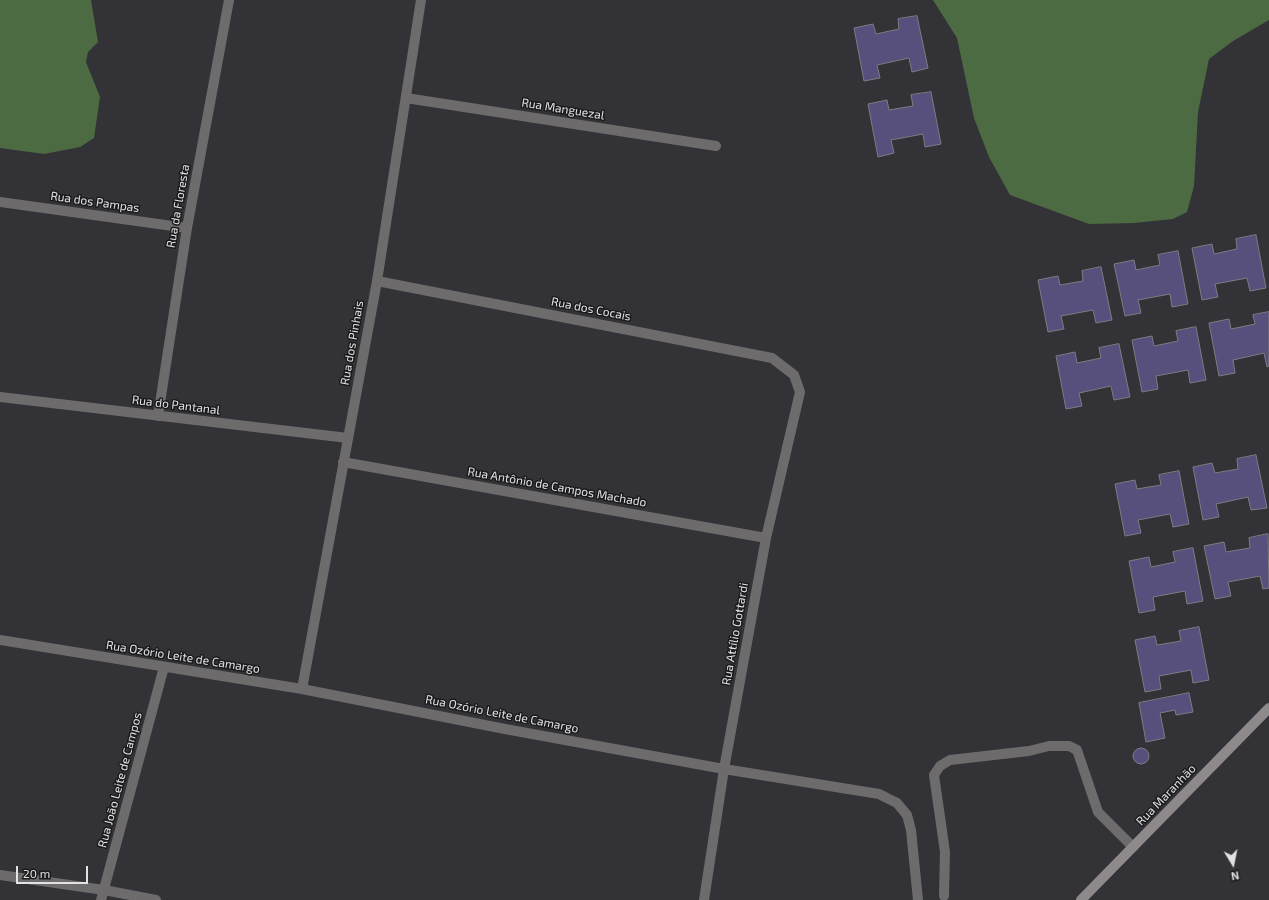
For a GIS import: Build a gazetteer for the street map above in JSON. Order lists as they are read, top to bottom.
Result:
{
  "streets": {
    "street": [
      "Rua Manguezal",
      "Rua dos Pampas",
      "Rua da Floresta",
      "Rua dos Cocais",
      "Rua dos Pinhais",
      "Rua do Pantanal",
      "Rua Antônio de Campos Machado",
      "Rua Attílio Gottardi",
      "Rua Ozório Leite de Camargo",
      "Rua João Leite de Campos",
      "Rua Maranhão"
    ]
  },
  "crossings": [
    ["Rua Manguezal", "Rua dos Pinhais"],
    ["Rua dos Pampas", "Rua da Floresta"],
    ["Rua da Floresta", "Rua do Pantanal"],
    ["Rua dos Cocais", "Rua dos Pinhais"],
    ["Rua dos Cocais", "Rua Attílio Gottardi"],
    ["Rua dos Pinhais", "Rua do Pantanal"],
    ["Rua dos Pinhais", "Rua Antônio de Campos Machado"],
    ["Rua dos Pinhais", "Rua Ozório Leite de Camargo"],
    ["Rua Antônio de Campos Machado", "Rua Attílio Gottardi"],
    ["Rua Attílio Gottardi", "Rua Ozório Leite de Camargo"],
    ["Rua Ozório Leite de Camargo", "Rua João Leite de Campos"]
  ],
  "scale_bar": "20 m",
  "north": "bottom"
}
